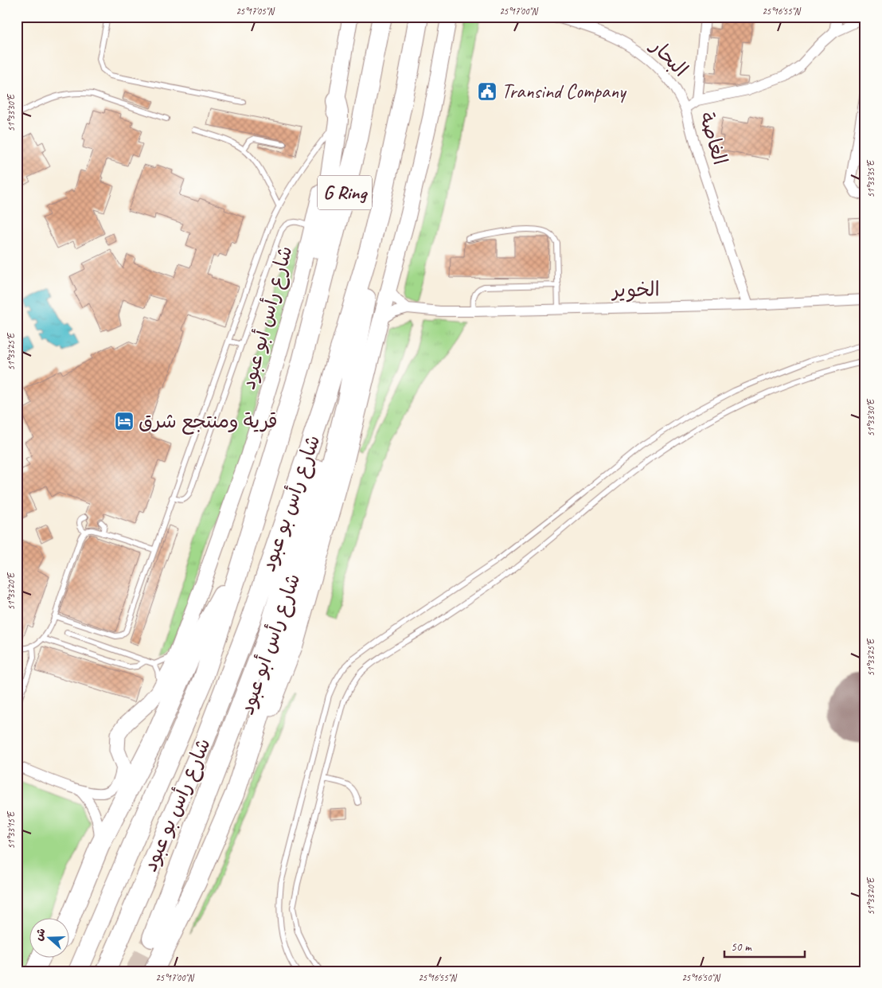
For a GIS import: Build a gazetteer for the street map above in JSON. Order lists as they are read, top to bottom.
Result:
{
  "streets": {
    "highway": ["G Ring", "شارع رأس بو عبود"],
    "street": [
      "البحار",
      "الغاصة",
      "الخوير",
      "شارع رأس أبو عبود"
    ]
  },
  "crossings": [
    ["البحار", "الغاصة"],
    ["الغاصة", "الخوير"],
    ["الخوير", "شارع رأس أبو عبود"]
  ],
  "places": {
    "public building": ["Transind Company"],
    "hotel": ["قرية ومنتجع شرق"]
  },
  "scale_bar": "50 m",
  "north": "left",
  "coordinates": [
    "25°17'05\"N",
    "25°17'00\"N",
    "25°16'55\"N",
    "51°33'30\"E",
    "51°33'35\"E",
    "51°33'25\"E",
    "51°33'20\"E",
    "51°33'15\"E",
    "25°16'50\"N"
  ]
}
